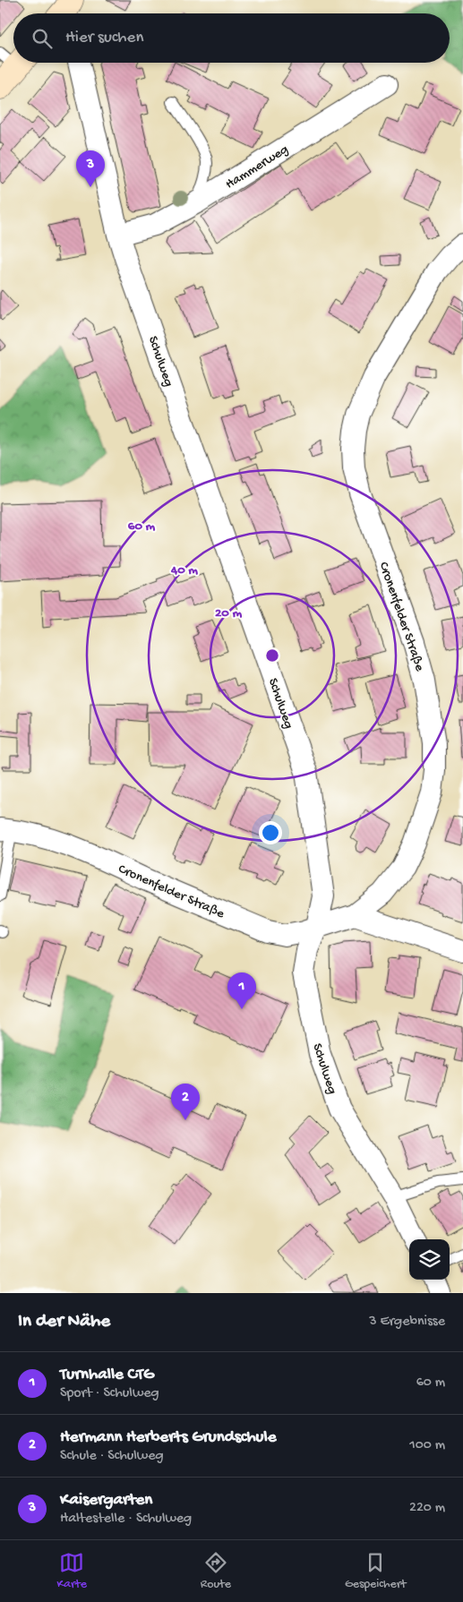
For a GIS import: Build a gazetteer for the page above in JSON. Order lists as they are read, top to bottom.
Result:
{
  "streets": {
    "street": ["Hammerweg", "Schulweg", "Cronenfelder Straße"]
  },
  "crossings": [
    ["Hammerweg", "Schulweg"],
    ["Schulweg", "Cronenfelder Straße"]
  ],
  "page": {
    "search": "Hier suchen",
    "pins": ["3", "1", "2"],
    "heading": ["In der Nähe", "3 Ergebnisse"],
    "list": [
      {
        "mark": "1",
        "name": "Turnhalle CTG",
        "note": "Sport · Schulweg",
        "value": "60 m"
      },
      {
        "mark": "2",
        "name": "Hermann Herberts Grundschule",
        "note": "Schule · Schulweg",
        "value": "100 m"
      },
      {
        "mark": "3",
        "name": "Kaisergarten",
        "note": "Haltestelle · Schulweg",
        "value": "220 m"
      }
    ],
    "nav": ["Karte", "Route", "Gespeichert"]
  },
  "rings": ["60 m", "40 m", "20 m"]
}
